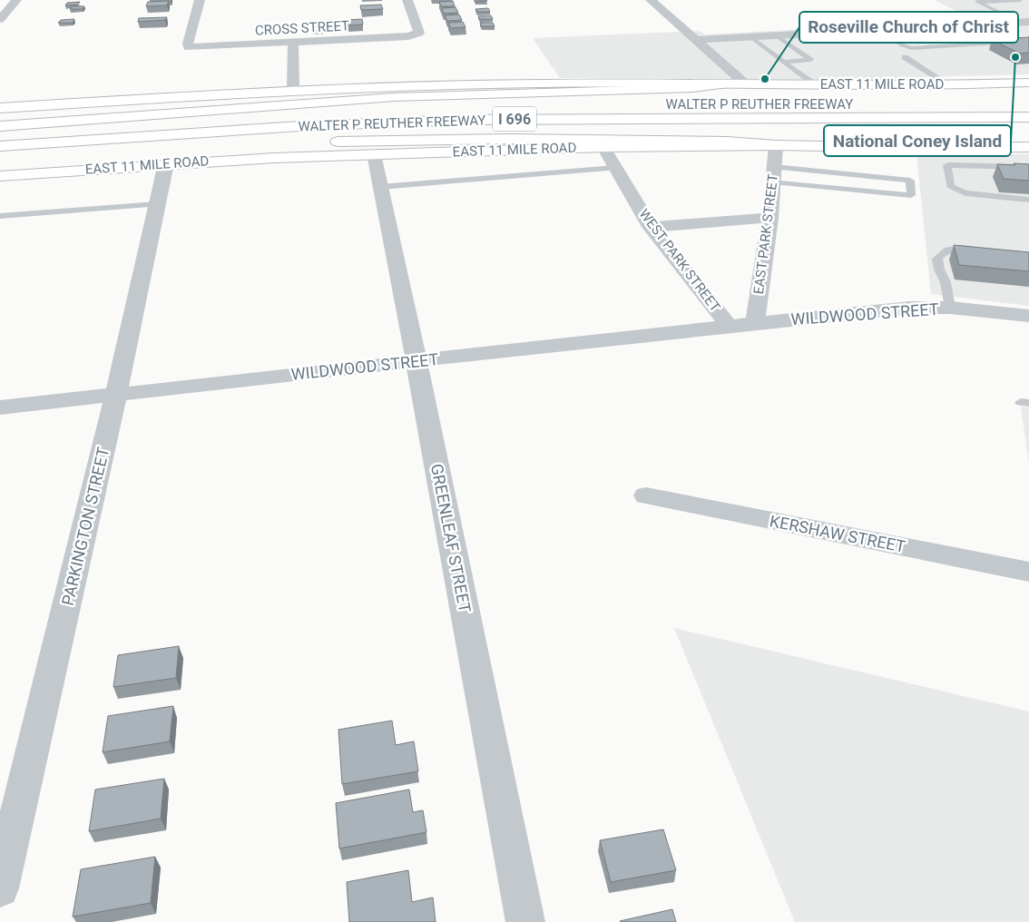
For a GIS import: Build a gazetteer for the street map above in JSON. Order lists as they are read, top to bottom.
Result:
{
  "streets": {
    "main road": ["EAST 11 MILE ROAD", "WALTER P REUTHER FREEWAY", "I 696"],
    "street": [
      "CROSS STREET",
      "EAST PARK STREET",
      "WEST PARK STREET",
      "WILDWOOD STREET",
      "PARKINGTON STREET",
      "KERSHAW STREET",
      "GREENLEAF STREET"
    ]
  },
  "crossings": [
    ["EAST 11 MILE ROAD", "EAST PARK STREET"],
    ["EAST 11 MILE ROAD", "WEST PARK STREET"],
    ["EAST 11 MILE ROAD", "PARKINGTON STREET"],
    ["EAST 11 MILE ROAD", "GREENLEAF STREET"],
    ["EAST PARK STREET", "WILDWOOD STREET"],
    ["WEST PARK STREET", "WILDWOOD STREET"],
    ["WILDWOOD STREET", "PARKINGTON STREET"],
    ["WILDWOOD STREET", "GREENLEAF STREET"]
  ],
  "places": ["National Coney Island", "Roseville Church of Christ"]
}
